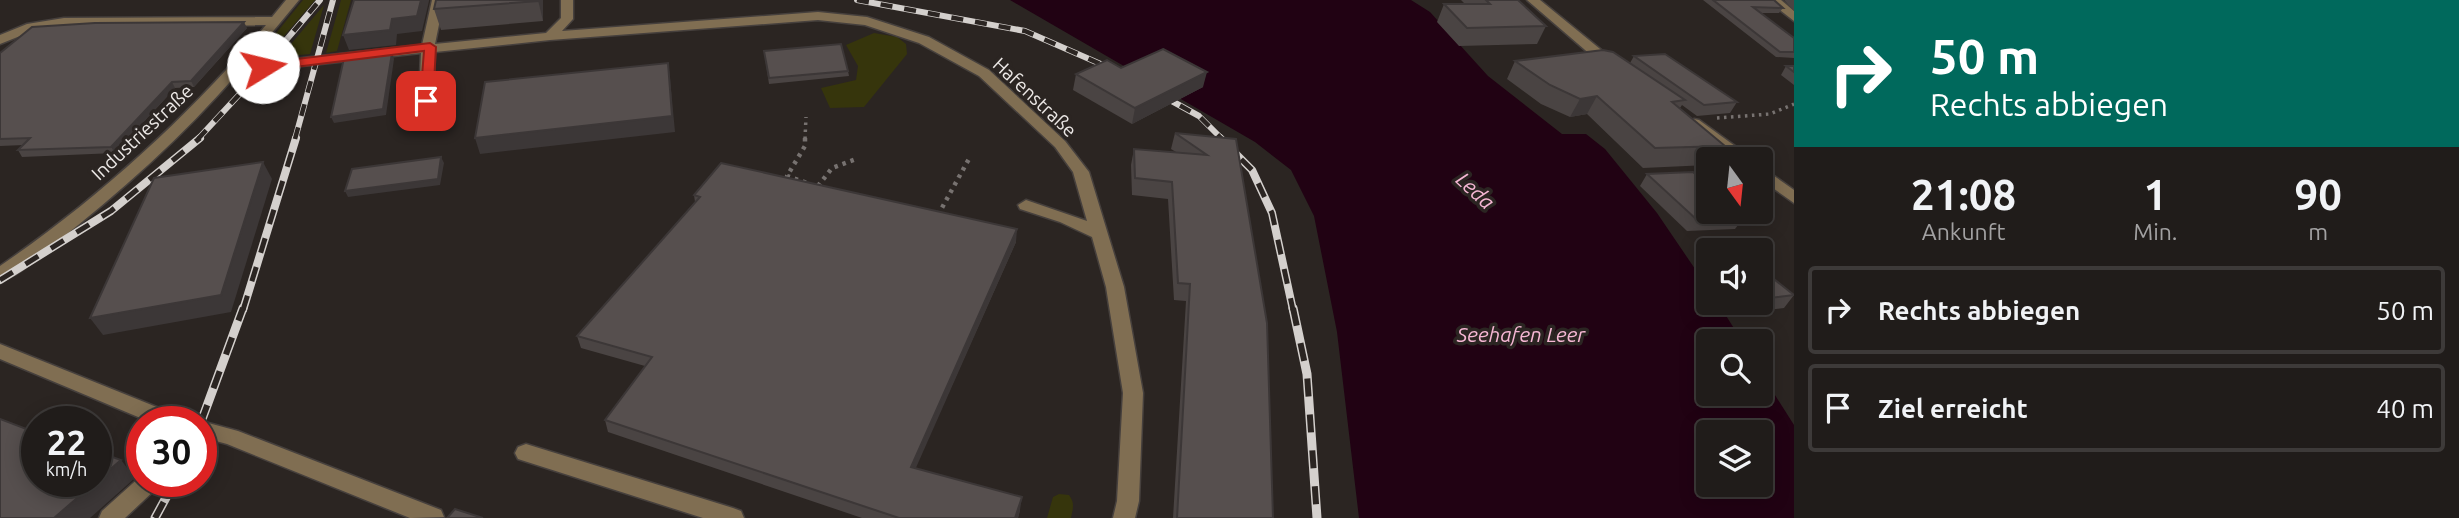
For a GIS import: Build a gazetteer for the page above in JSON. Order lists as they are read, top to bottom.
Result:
{
  "streets": {
    "street": ["Hafenstraße", "Industriestraße"]
  },
  "crossings": [
    ["Hafenstraße", "Industriestraße"]
  ],
  "water": ["Leda", "Seehafen Leer"],
  "north": "bottom",
  "page": {
    "turn": ["50 m", "Rechts abbiegen"],
    "eta": [
      "21:08",
      "Ankunft",
      "1",
      "Min.",
      "90",
      "m"
    ],
    "list": [
      {
        "name": "Rechts abbiegen",
        "value": "50 m"
      },
      {
        "name": "Ziel erreicht",
        "value": "40 m"
      }
    ],
    "speed": "22 km/h",
    "limit": "30"
  }
}
